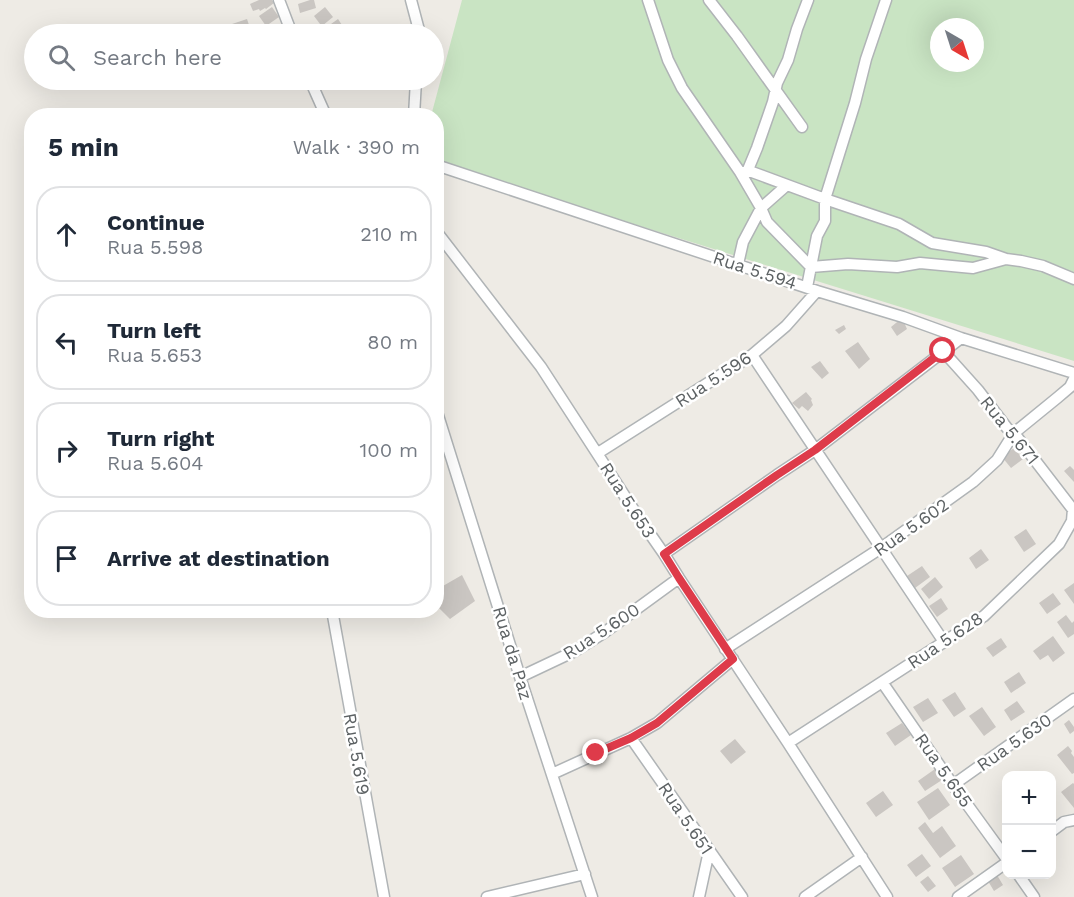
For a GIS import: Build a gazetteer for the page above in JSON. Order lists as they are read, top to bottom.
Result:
{
  "streets": {
    "street": [
      "Rua 5.594",
      "Rua 5.596",
      "Rua 5.671",
      "Rua 5.653",
      "Rua 5.602",
      "Rua 5.600",
      "Rua 5.628",
      "Rua da Paz",
      "Rua 5.630",
      "Rua 5.619",
      "Rua 5.655",
      "Rua 5.651"
    ]
  },
  "crossings": [
    ["Rua 5.594", "Rua 5.596"],
    ["Rua 5.596", "Rua 5.653"],
    ["Rua 5.671", "Rua 5.602"],
    ["Rua 5.671", "Rua 5.628"],
    ["Rua 5.653", "Rua 5.602"],
    ["Rua 5.653", "Rua 5.600"],
    ["Rua 5.653", "Rua 5.628"],
    ["Rua 5.600", "Rua da Paz"],
    ["Rua 5.628", "Rua 5.655"],
    ["Rua 5.630", "Rua 5.655"]
  ],
  "north": "bottom right",
  "page": {
    "search": "Search here",
    "heading": ["5 min", "Walk · 390 m"],
    "list": [
      ["Continue", "Rua 5.598", "210 m"],
      ["Turn left", "Rua 5.653", "80 m"],
      ["Turn right", "Rua 5.604", "100 m"],
      "Arrive at destination"
    ],
    "map_buttons": ["+", "−"]
  }
}
